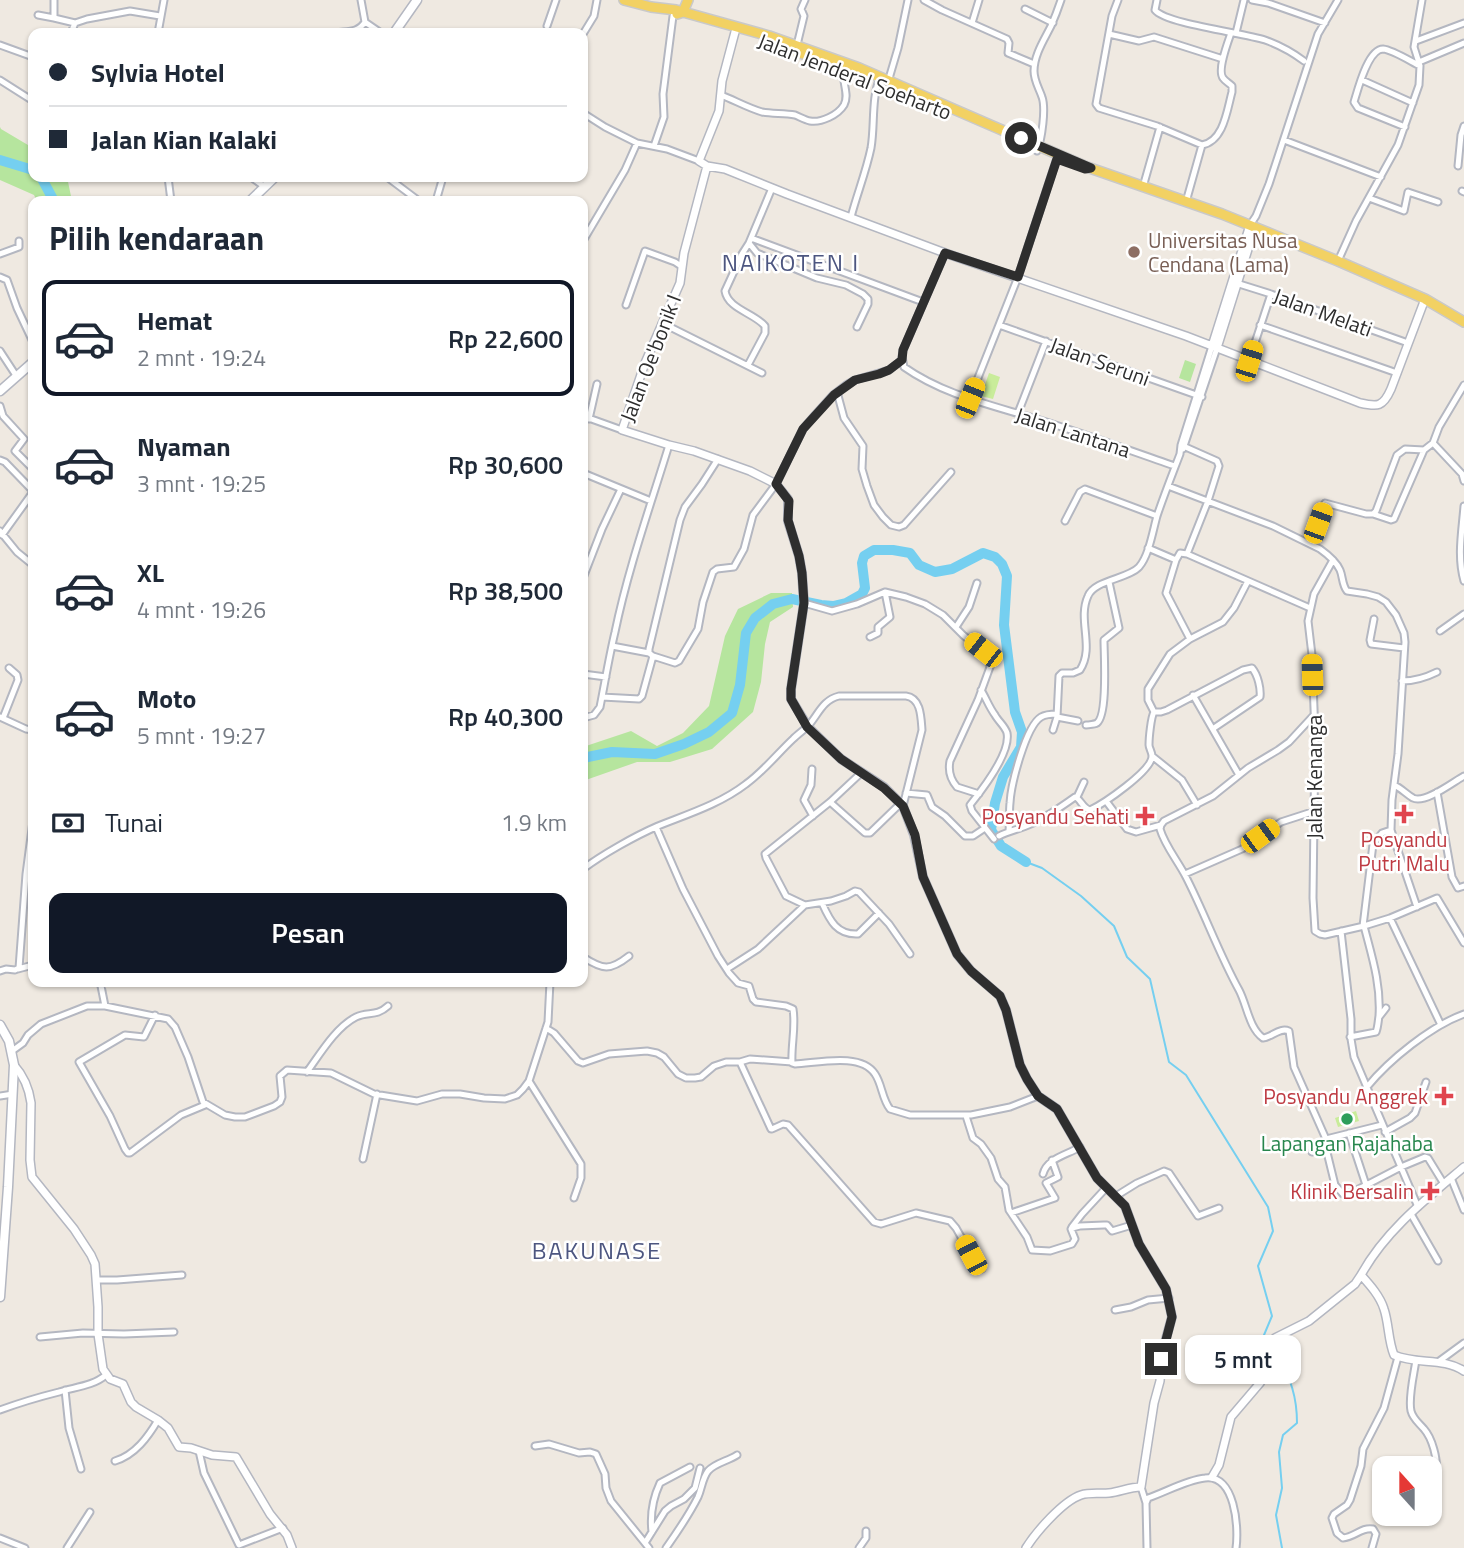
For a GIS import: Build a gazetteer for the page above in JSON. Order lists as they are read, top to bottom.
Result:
{
  "streets": {
    "main road": ["Jalan Jenderal Soeharto"],
    "street": [
      "Jalan Melati",
      "Jalan Oe'bonik I",
      "Jalan Seruni",
      "Jalan Lantana",
      "Jalan Kenanga"
    ]
  },
  "districts": ["NAIKOTEN I", "BAKUNASE"],
  "places": {
    "other": ["Universitas Nusa Cendana (Lama)", "Lapangan Rajahaba"],
    "health": [
      "Posyandu Putri Malu",
      "Posyandu Sehati",
      "Posyandu Anggrek",
      "Klinik Bersalin"
    ]
  },
  "north": "top",
  "page": {
    "banner": ["Sylvia Hotel", "Jalan Kian Kalaki"],
    "heading": "Pilih kendaraan",
    "list": [
      {
        "name": "Hemat",
        "note": "2 mnt · 19:24",
        "value": "Rp 22,600"
      },
      {
        "name": "Nyaman",
        "note": "3 mnt · 19:25",
        "value": "Rp 30,600"
      },
      {
        "name": "XL",
        "note": "4 mnt · 19:26",
        "value": "Rp 38,500"
      },
      {
        "name": "Moto",
        "note": "5 mnt · 19:27",
        "value": "Rp 40,300"
      }
    ],
    "pay": ["Tunai", "1.9 km"],
    "buttons": "Pesan",
    "bubble": "5 mnt"
  }
}
